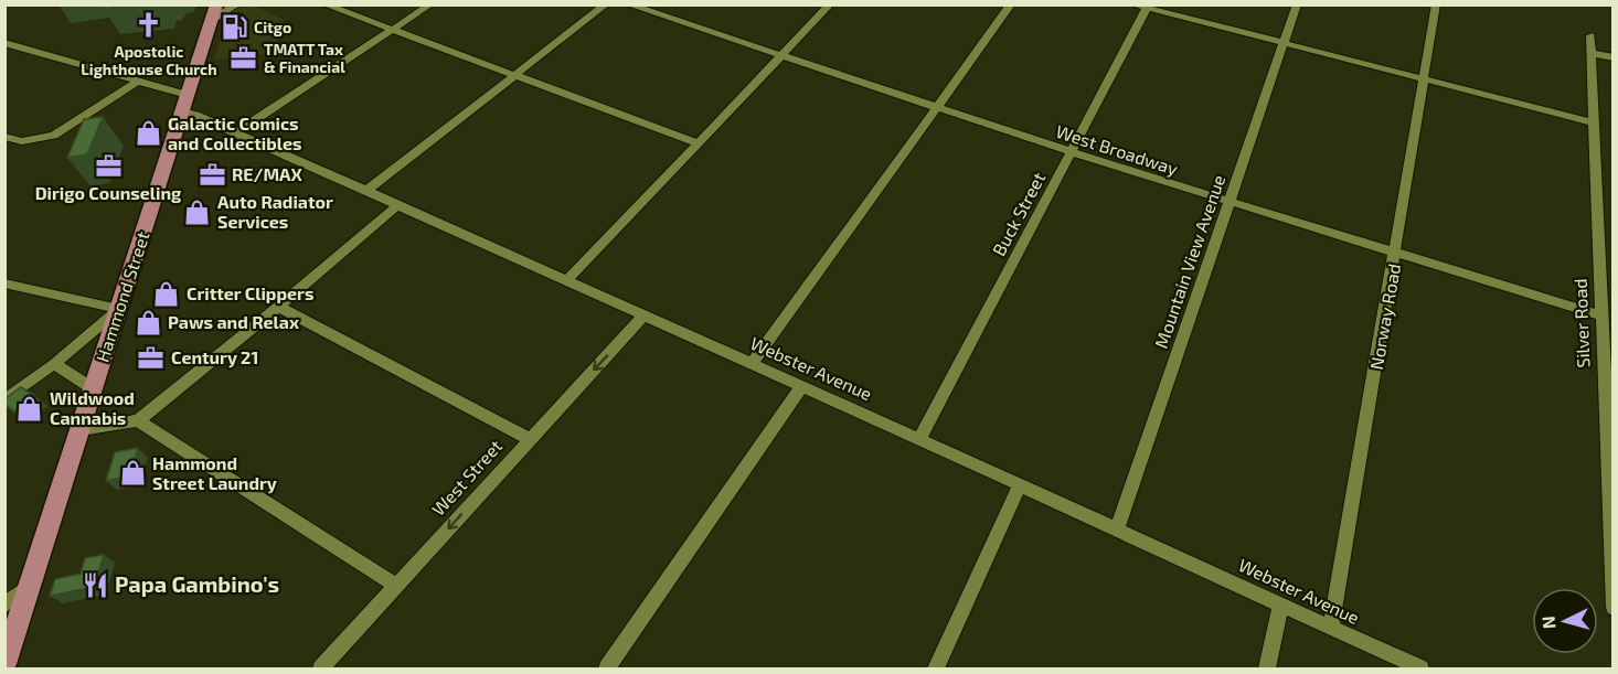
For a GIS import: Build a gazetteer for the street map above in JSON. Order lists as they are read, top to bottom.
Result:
{
  "streets": {
    "main road": ["Hammond Street"],
    "street": [
      "West Broadway",
      "Buck Street",
      "Mountain View Avenue",
      "Norway Road",
      "Silver Road",
      "Webster Avenue",
      "West Street"
    ]
  },
  "crossings": [
    ["West Broadway", "Buck Street"],
    ["West Broadway", "Mountain View Avenue"],
    ["West Broadway", "Norway Road"],
    ["West Broadway", "Silver Road"],
    ["Buck Street", "Webster Avenue"],
    ["Mountain View Avenue", "Webster Avenue"],
    ["Hammond Street", "Webster Avenue"],
    ["Norway Road", "Webster Avenue"],
    ["Webster Avenue", "West Street"]
  ],
  "one_way": ["West Street"],
  "places": {
    "church": ["Apostolic Lighthouse Church"],
    "fuel station": ["Citgo"],
    "office": [
      "TMATT Tax & Financial",
      "Dirigo Counseling",
      "RE/MAX",
      "Century 21"
    ],
    "shop": [
      "Galactic Comics and Collectibles",
      "Auto Radiator Services",
      "Critter Clippers",
      "Paws and Relax",
      "Wildwood Cannabis",
      "Hammond Street Laundry"
    ],
    "restaurant": ["Papa Gambino's"]
  },
  "north": "left"
}
